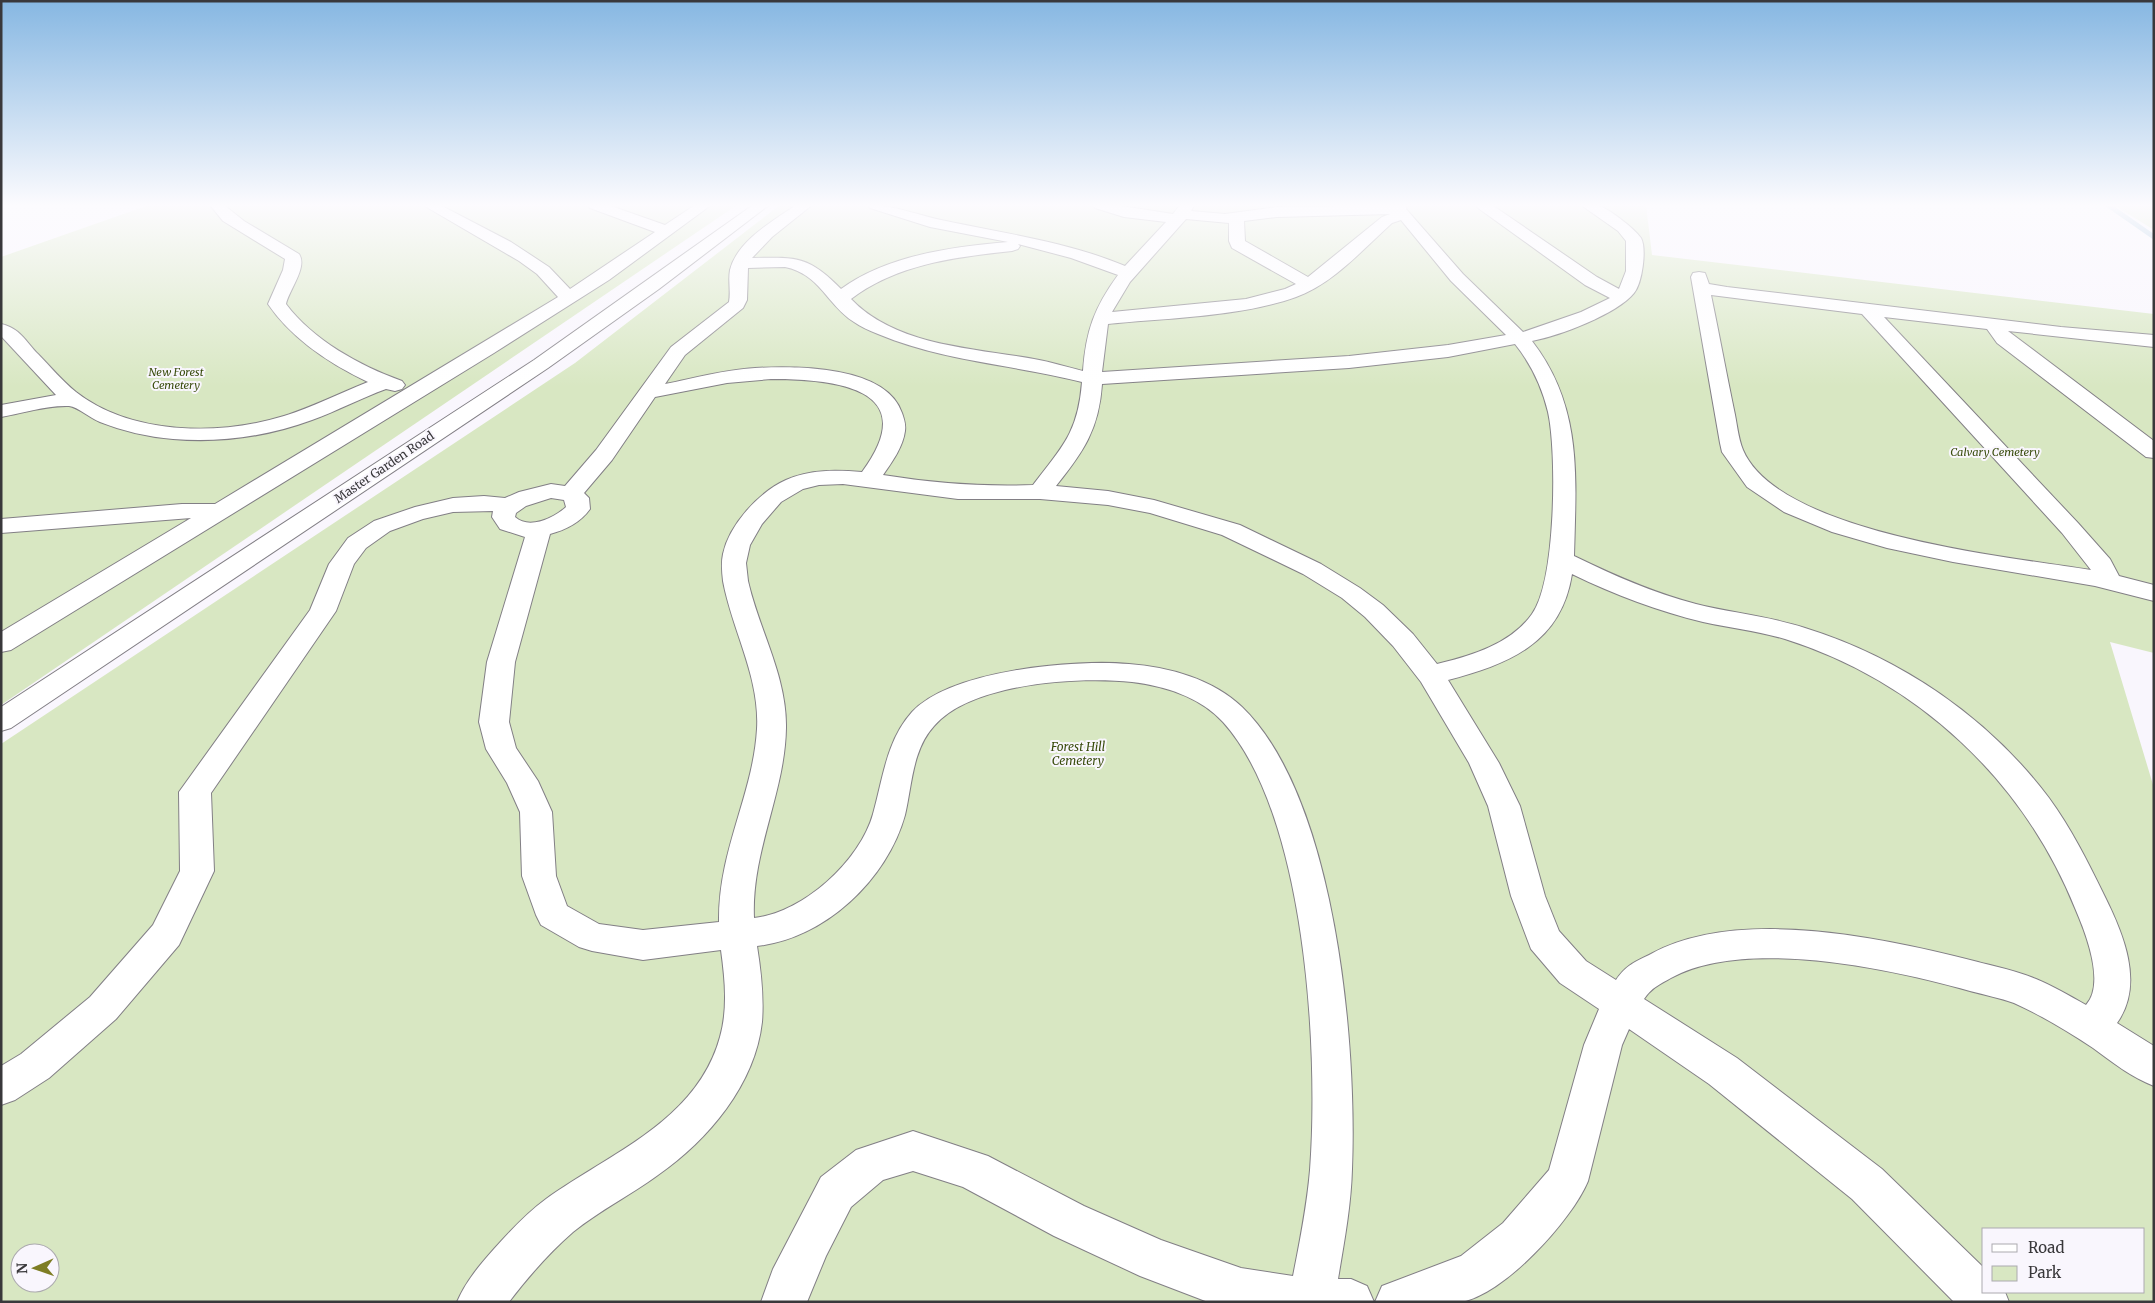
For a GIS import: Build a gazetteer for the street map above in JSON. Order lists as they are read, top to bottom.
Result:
{
  "streets": {
    "street": ["Master Garden Road"]
  },
  "parks": ["New Forest Cemetery", "Calvary Cemetery", "Forest Hill Cemetery"],
  "legend": ["Road", "Park"],
  "north": "left"
}
